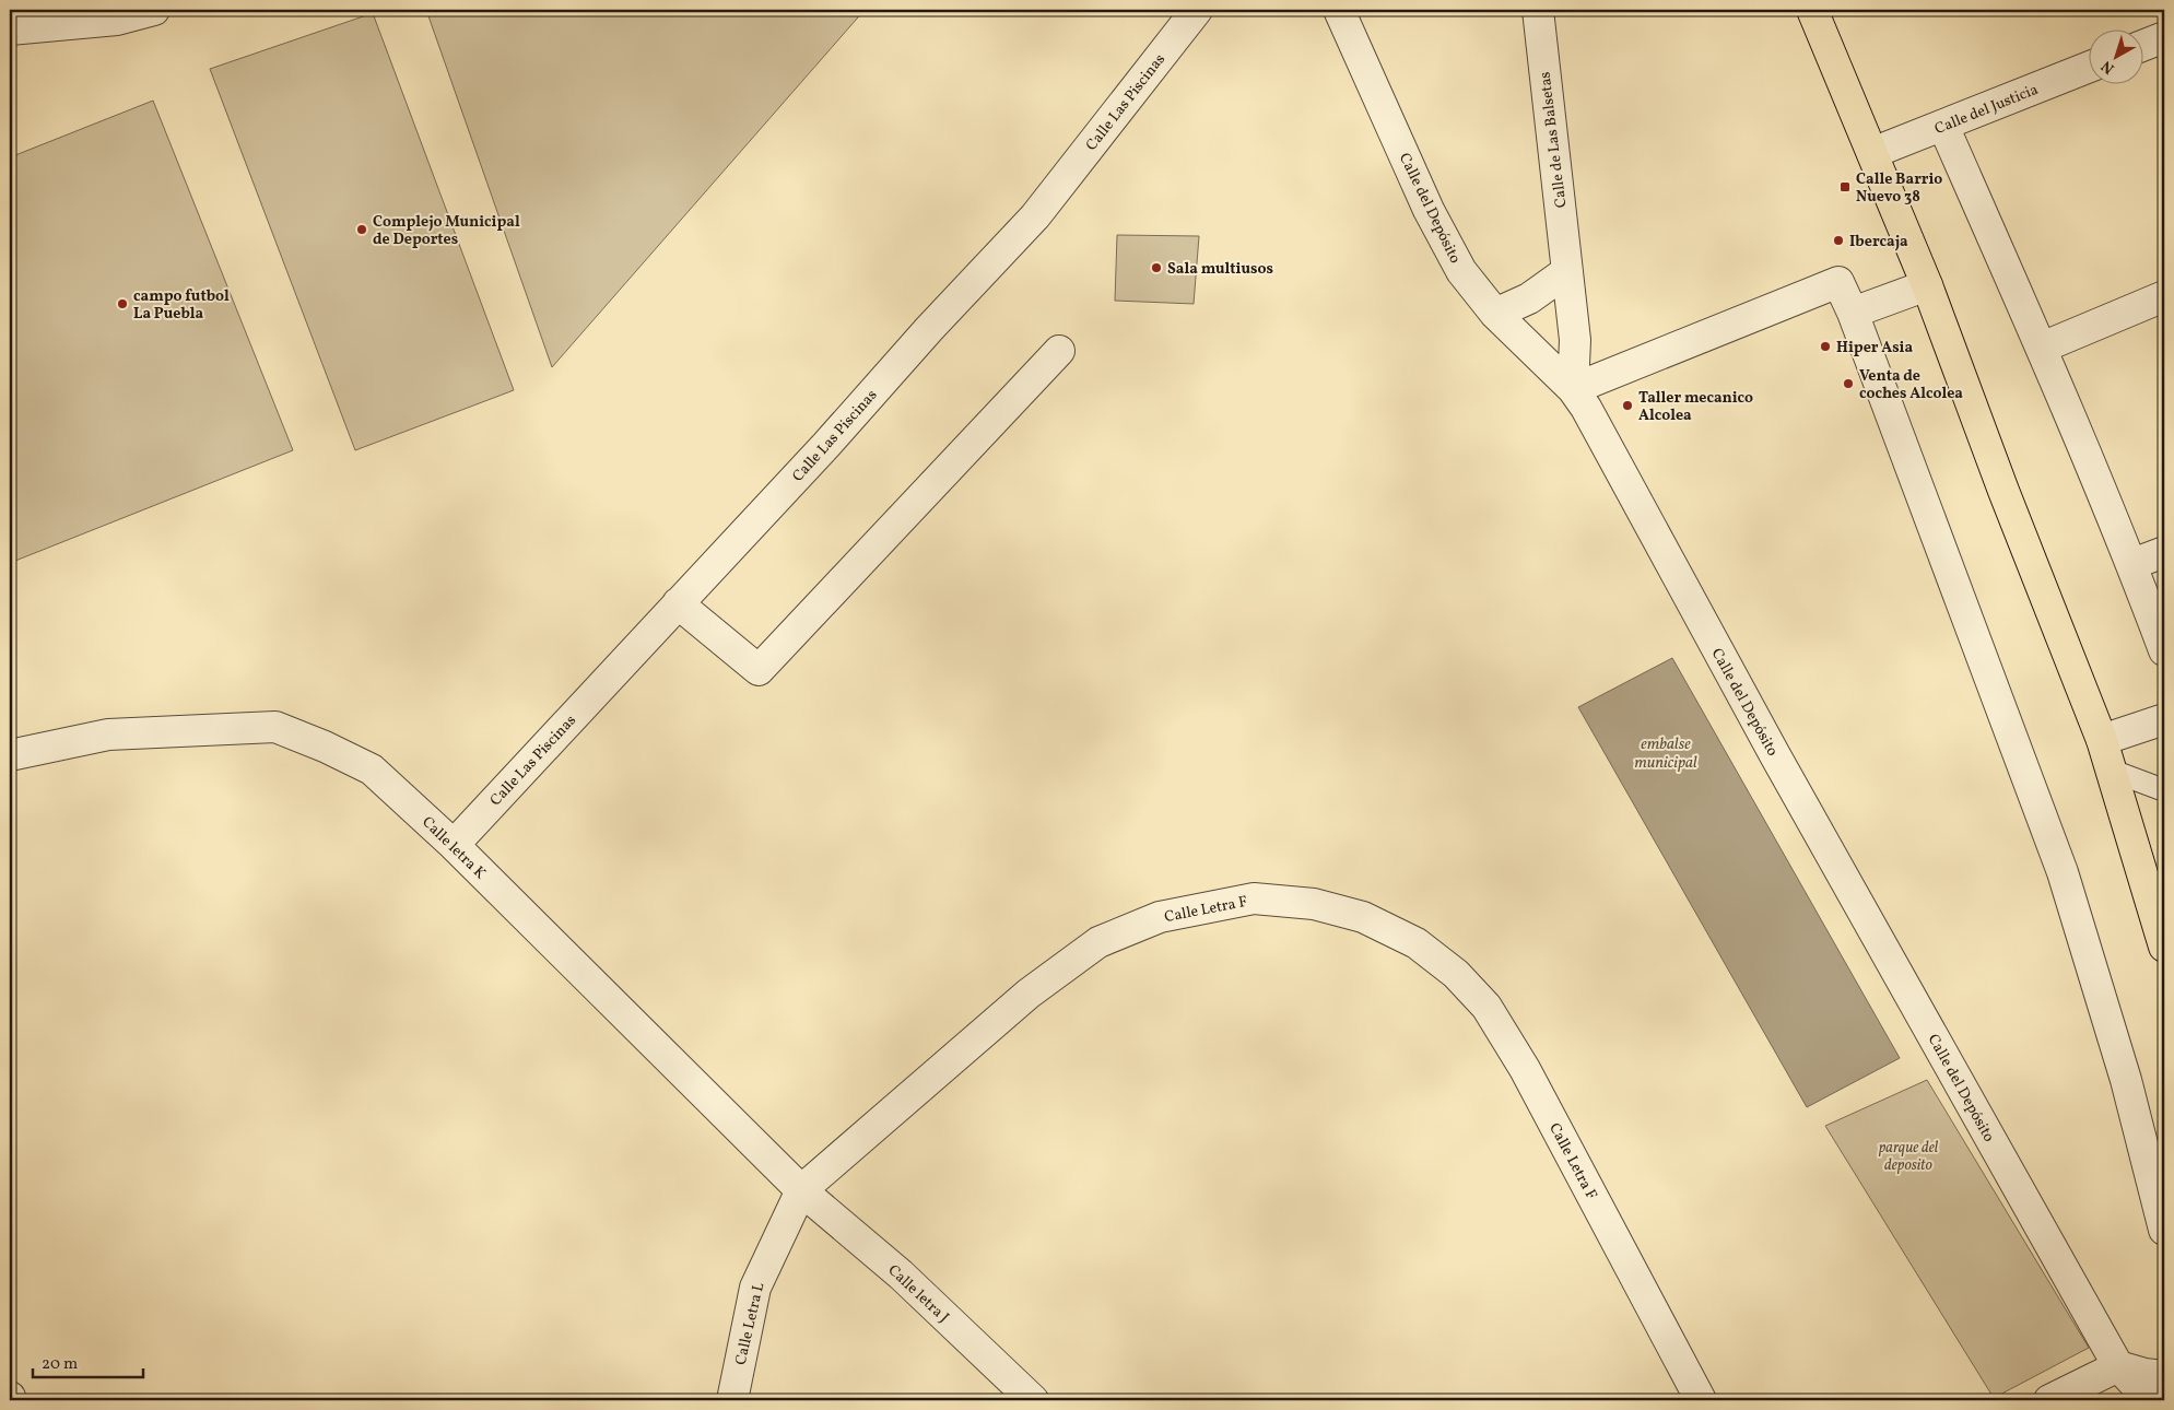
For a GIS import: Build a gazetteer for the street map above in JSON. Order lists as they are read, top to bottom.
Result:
{
  "streets": {
    "street": [
      "Calle Las Piscinas",
      "Calle del Justicia",
      "Calle de Las Balsetas",
      "Calle del Depósito",
      "Calle letra K",
      "Calle Letra F",
      "Calle letra J",
      "Calle Letra L"
    ]
  },
  "crossings": [
    ["Calle Las Piscinas", "Calle letra K"],
    ["Calle de Las Balsetas", "Calle del Depósito"],
    ["Calle letra K", "Calle Letra F"],
    ["Calle letra K", "Calle letra J"],
    ["Calle letra K", "Calle Letra L"],
    ["Calle Letra F", "Calle letra J"],
    ["Calle Letra F", "Calle Letra L"],
    ["Calle letra J", "Calle Letra L"]
  ],
  "water": ["embalse municipal"],
  "parks": ["parque del deposito"],
  "places": {
    "transit": ["Calle Barrio Nuevo 38"],
    "other": [
      "Complejo Municipal de Deportes",
      "Ibercaja",
      "Sala multiusos",
      "campo futbol La Puebla",
      "Hiper Asia",
      "Venta de coches Alcolea",
      "Taller mecanico Alcolea"
    ]
  },
  "scale_bar": "20 m",
  "north": "bottom left"
}
